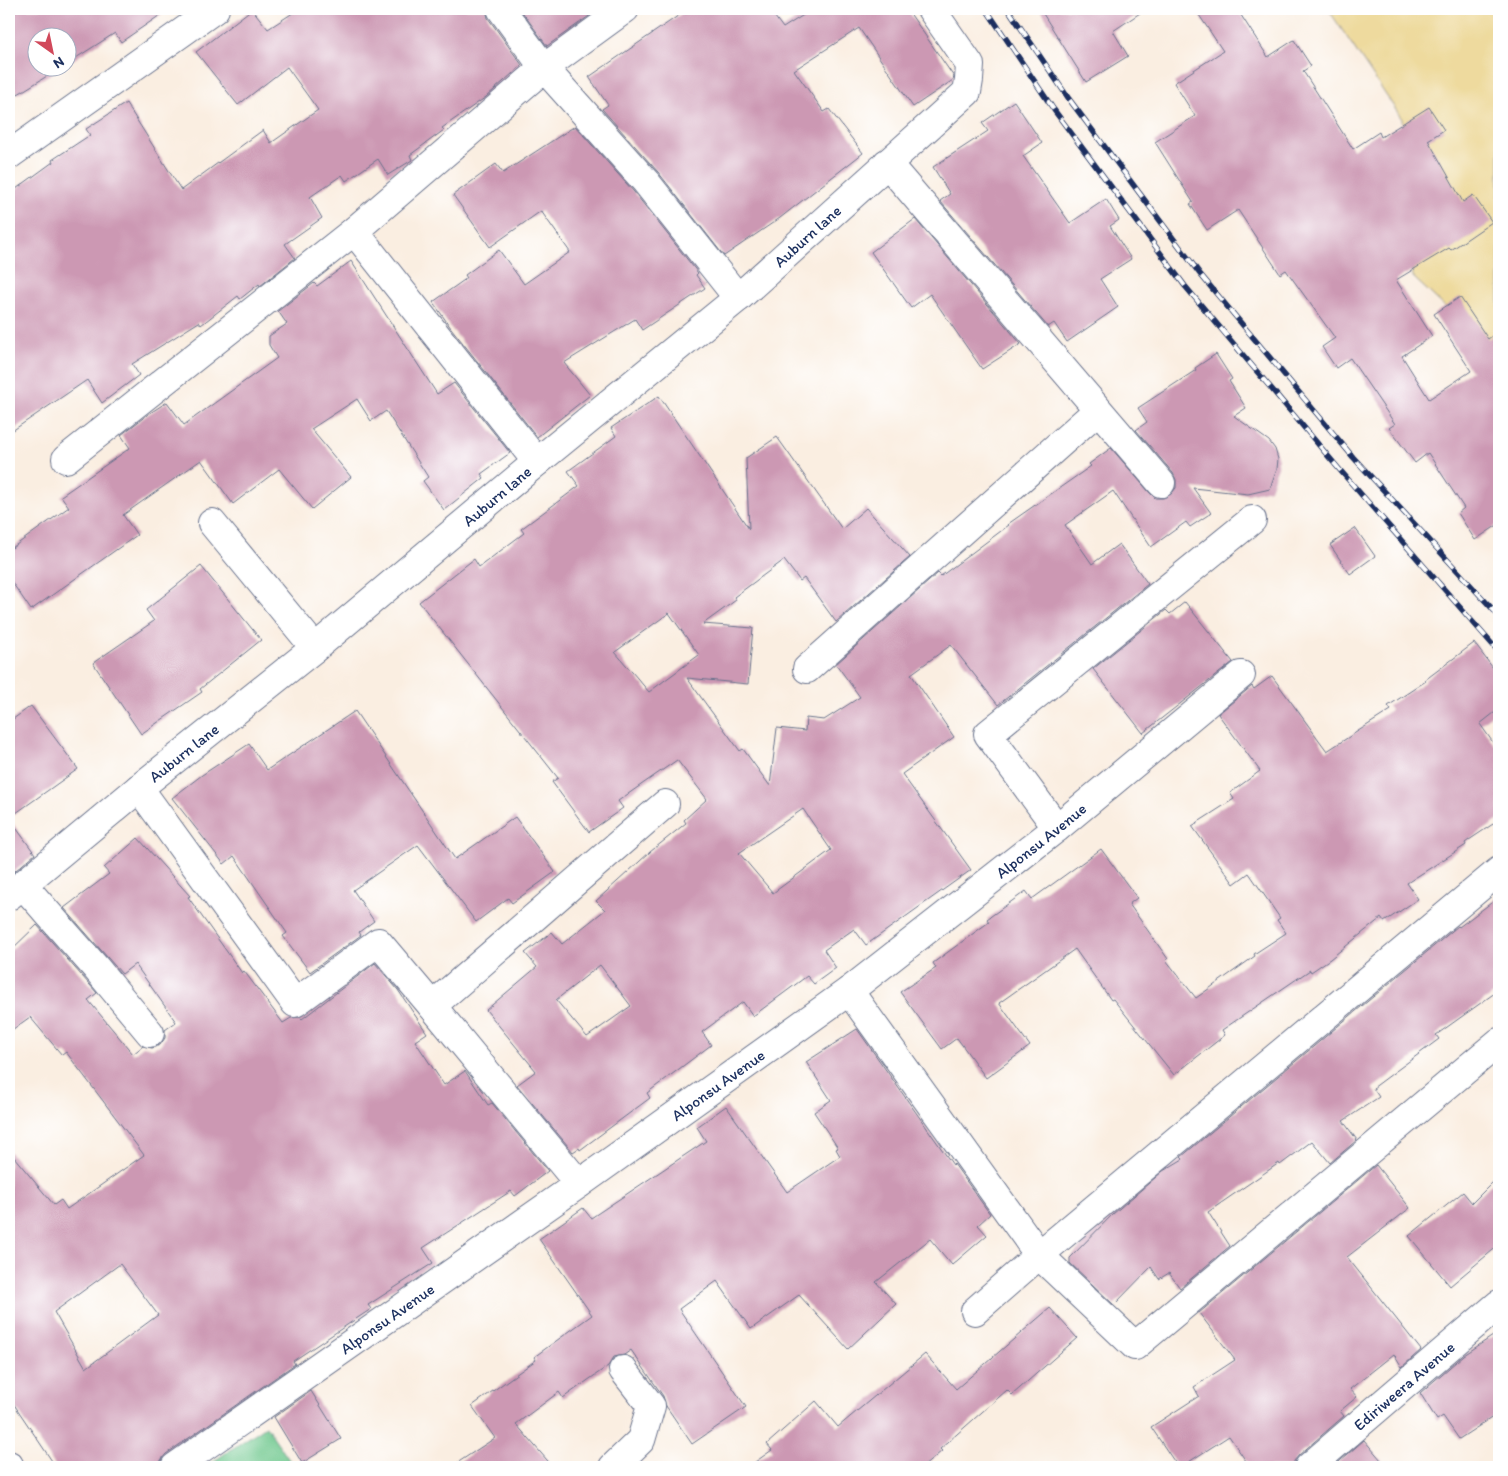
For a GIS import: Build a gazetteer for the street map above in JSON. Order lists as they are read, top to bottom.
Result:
{
  "streets": {
    "street": ["Auburn lane", "Alponsu Avenue", "Ediriweera Avenue"]
  },
  "north": "bottom right"
}
